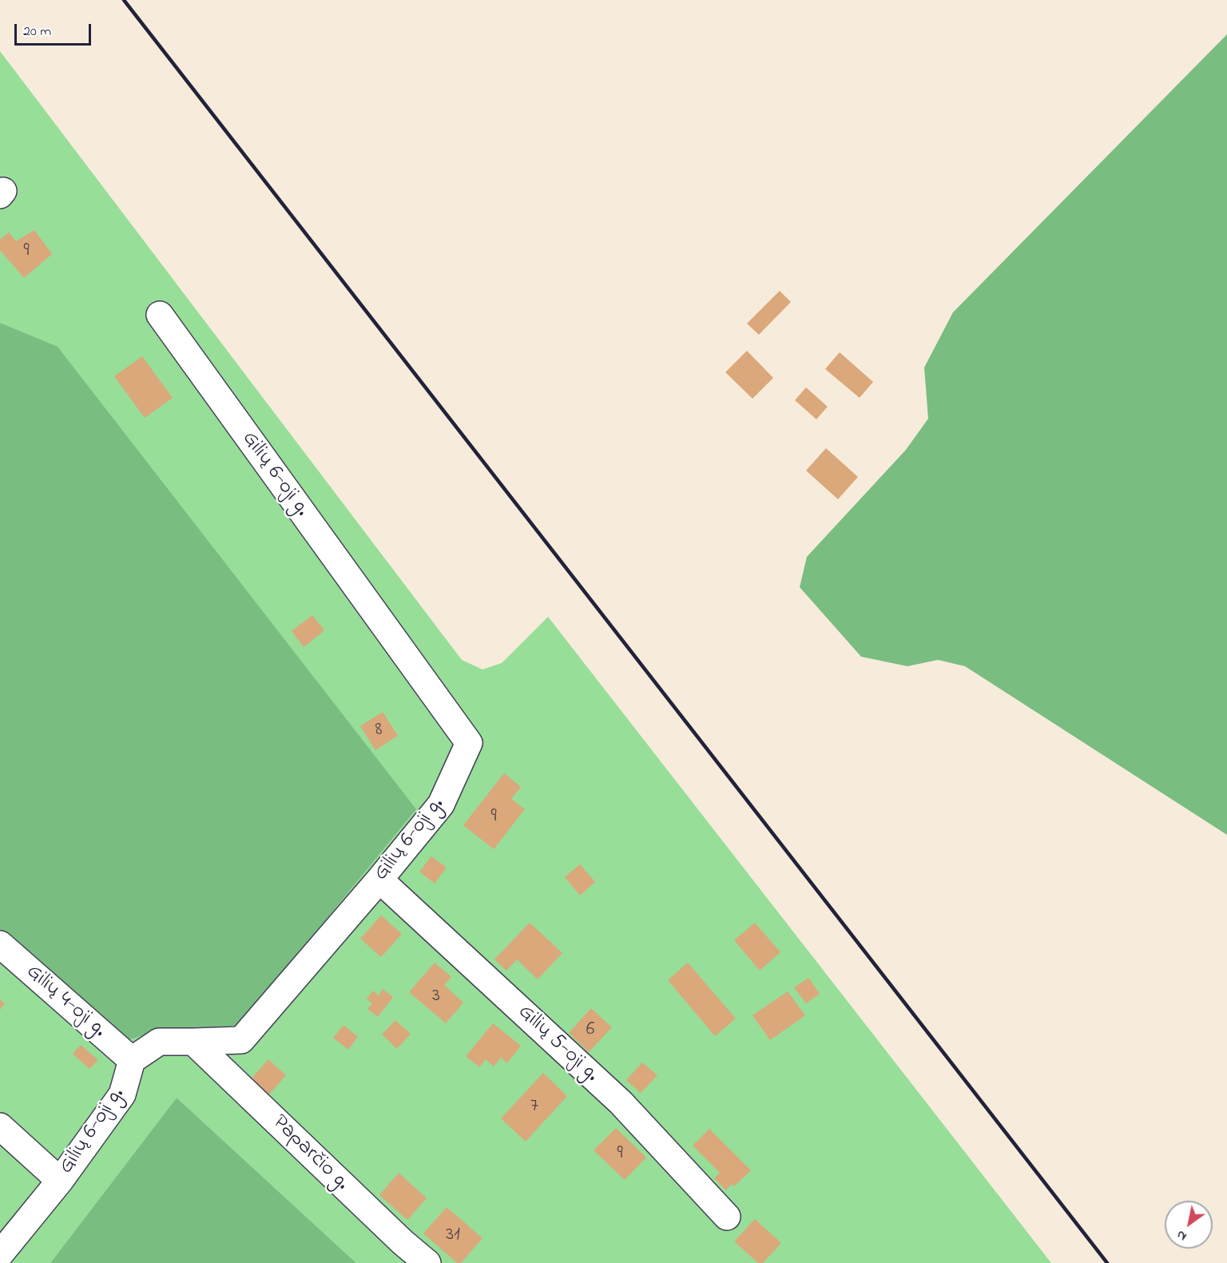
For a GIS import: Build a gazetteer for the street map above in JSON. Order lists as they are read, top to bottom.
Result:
{
  "streets": {
    "street": [
      "Gilių 6-oji g.",
      "Gilių 4-oji g.",
      "Gilių 5-oji g.",
      "Paparčio g."
    ]
  },
  "crossings": [
    ["Gilių 6-oji g.", "Gilių 4-oji g."],
    ["Gilių 6-oji g.", "Gilių 5-oji g."],
    ["Gilių 6-oji g.", "Paparčio g."]
  ],
  "house_numbers": [
    "9",
    "8",
    "9",
    "3",
    "6",
    "7",
    "9",
    "31"
  ],
  "scale_bar": "20 m",
  "north": "bottom left"
}
